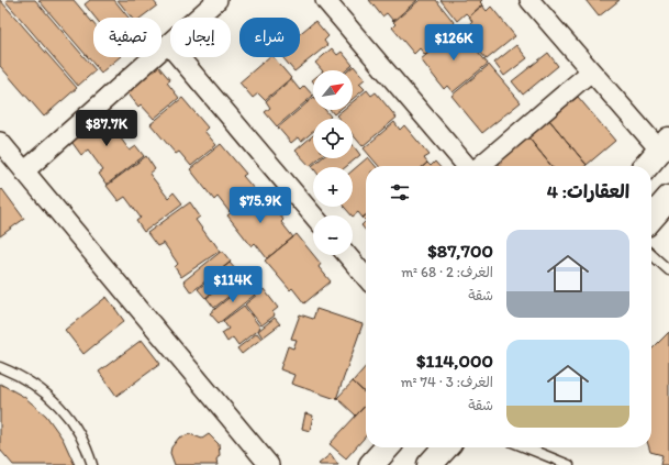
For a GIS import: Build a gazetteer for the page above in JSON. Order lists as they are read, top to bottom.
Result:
{
  "north": "top right",
  "page": {
    "chip": ["شراء", "إيجار", "تصفية"],
    "price": [
      "$126K",
      "$87.7K",
      "$75.9K",
      "$114K"
    ],
    "map_buttons": ["+", "−"],
    "heading": "العقارات: 4",
    "list": [
      {
        "name": "$87,700",
        "note": "الغرف: 2 · 68 m² · شقة"
      },
      {
        "name": "$114,000",
        "note": "الغرف: 3 · 74 m² · شقة"
      }
    ]
  }
}
